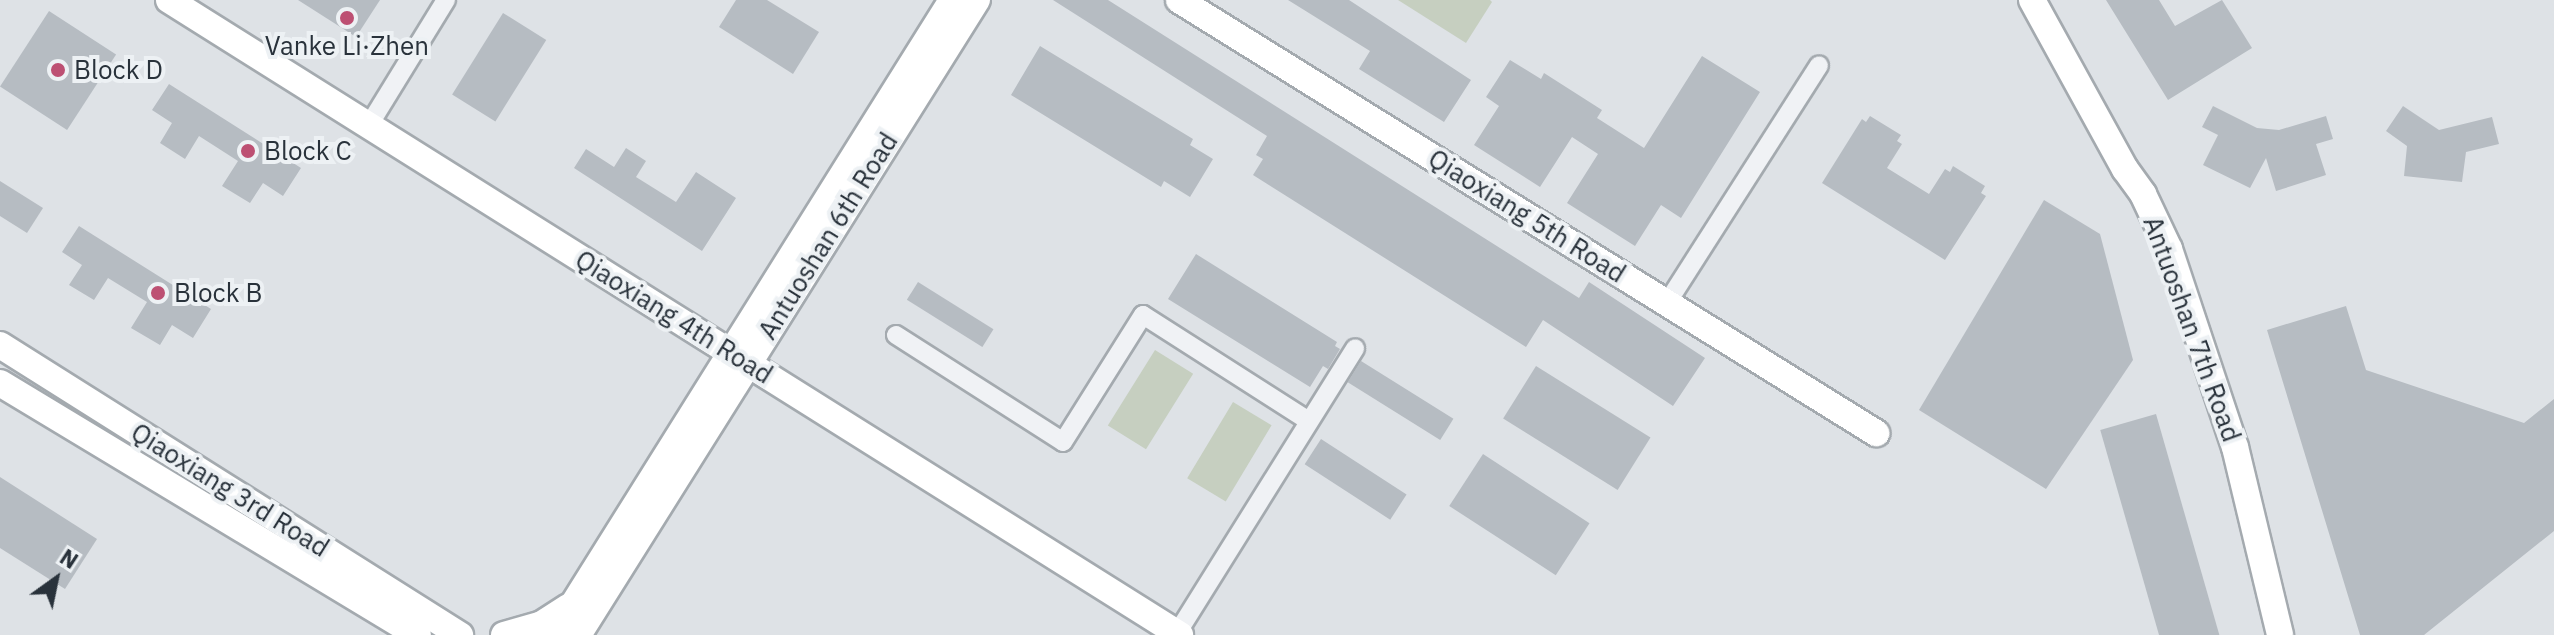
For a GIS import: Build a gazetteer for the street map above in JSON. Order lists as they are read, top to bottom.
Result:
{
  "streets": {
    "street": [
      "Qiaoxiang 5th Road",
      "Antuoshan 6th Road",
      "Qiaoxiang 4th Road",
      "Antuoshan 7th Road",
      "Qiaoxiang 3rd Road"
    ]
  },
  "crossings": [
    ["Antuoshan 6th Road", "Qiaoxiang 4th Road"]
  ],
  "places": [
    "Vanke Li·Zhen",
    "Block D",
    "Block C",
    "Block B"
  ],
  "north": "top right"
}
